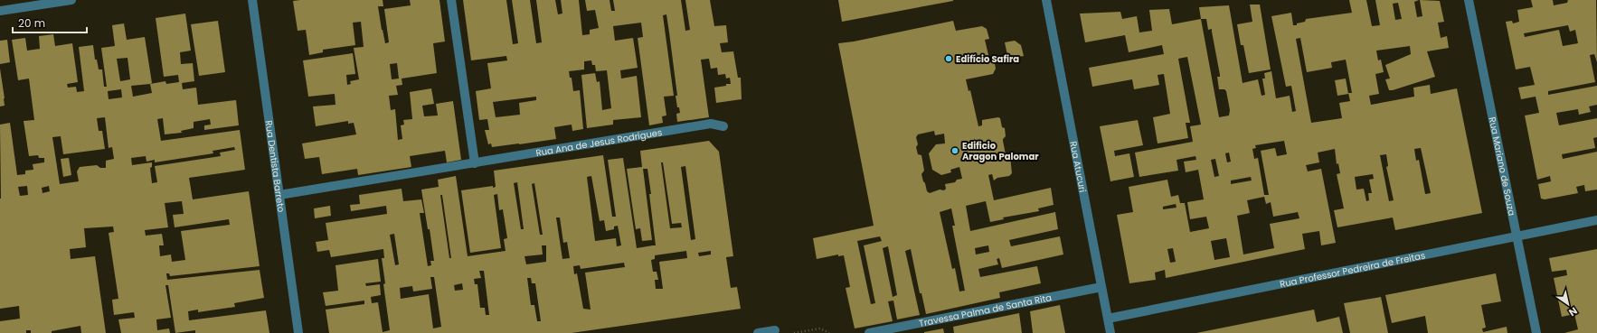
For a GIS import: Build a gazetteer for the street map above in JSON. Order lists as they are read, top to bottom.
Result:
{
  "streets": {
    "street": [
      "Rua Ana de Jesus Rodrigues",
      "Rua Mariano de Souza",
      "Rua Dentista Barreto",
      "Rua Atucuri",
      "Rua Professor Pedreira de Freitas",
      "Travessa Palma de Santa Rita"
    ]
  },
  "crossings": [
    ["Rua Ana de Jesus Rodrigues", "Rua Dentista Barreto"],
    ["Rua Mariano de Souza", "Rua Professor Pedreira de Freitas"],
    ["Rua Atucuri", "Rua Professor Pedreira de Freitas"],
    ["Rua Atucuri", "Travessa Palma de Santa Rita"]
  ],
  "places": ["Edifício Safira", "Edificio Aragon Palomar"],
  "scale_bar": "20 m",
  "north": "bottom right"
}
